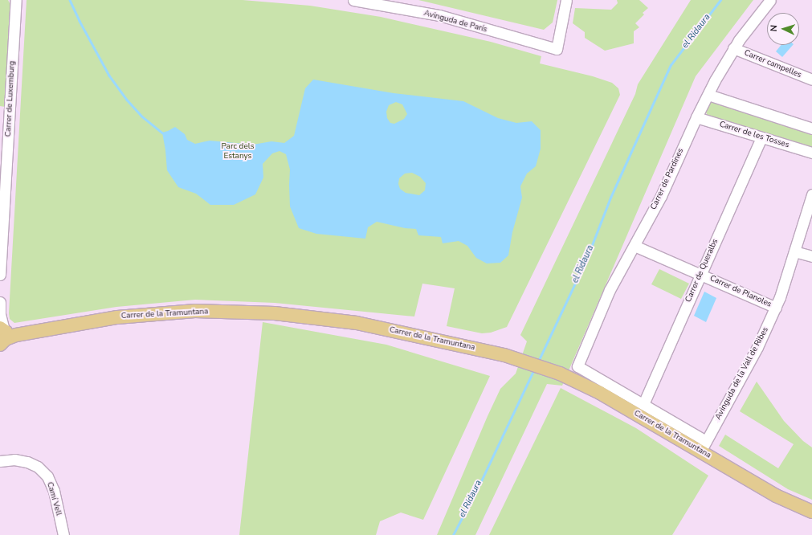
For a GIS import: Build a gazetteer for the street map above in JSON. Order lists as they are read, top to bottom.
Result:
{
  "streets": {
    "main road": ["Carrer de la Tramuntana"],
    "street": [
      "Avinguda de París",
      "Carrer campelles",
      "Carrer de Luxemburg",
      "Carrer de les Tosses",
      "Carrer de Pardines",
      "Carrer de Queralbs",
      "Carrer de Planoles",
      "Avinguda de la Vall de Ribes",
      "Camí Vell"
    ]
  },
  "crossings": [
    ["Carrer campelles", "Carrer de Pardines"],
    ["Carrer de les Tosses", "Carrer de Pardines"],
    ["Carrer de les Tosses", "Carrer de Queralbs"],
    ["Carrer de Pardines", "Carrer de Queralbs"],
    ["Carrer de Pardines", "Carrer de Planoles"],
    ["Carrer de Queralbs", "Carrer de Planoles"],
    ["Carrer de Planoles", "Avinguda de la Vall de Ribes"],
    ["Carrer de la Tramuntana", "Avinguda de la Vall de Ribes"]
  ],
  "water": ["el Ridaura"],
  "parks": ["Parc dels Estanys"],
  "north": "left"
}
